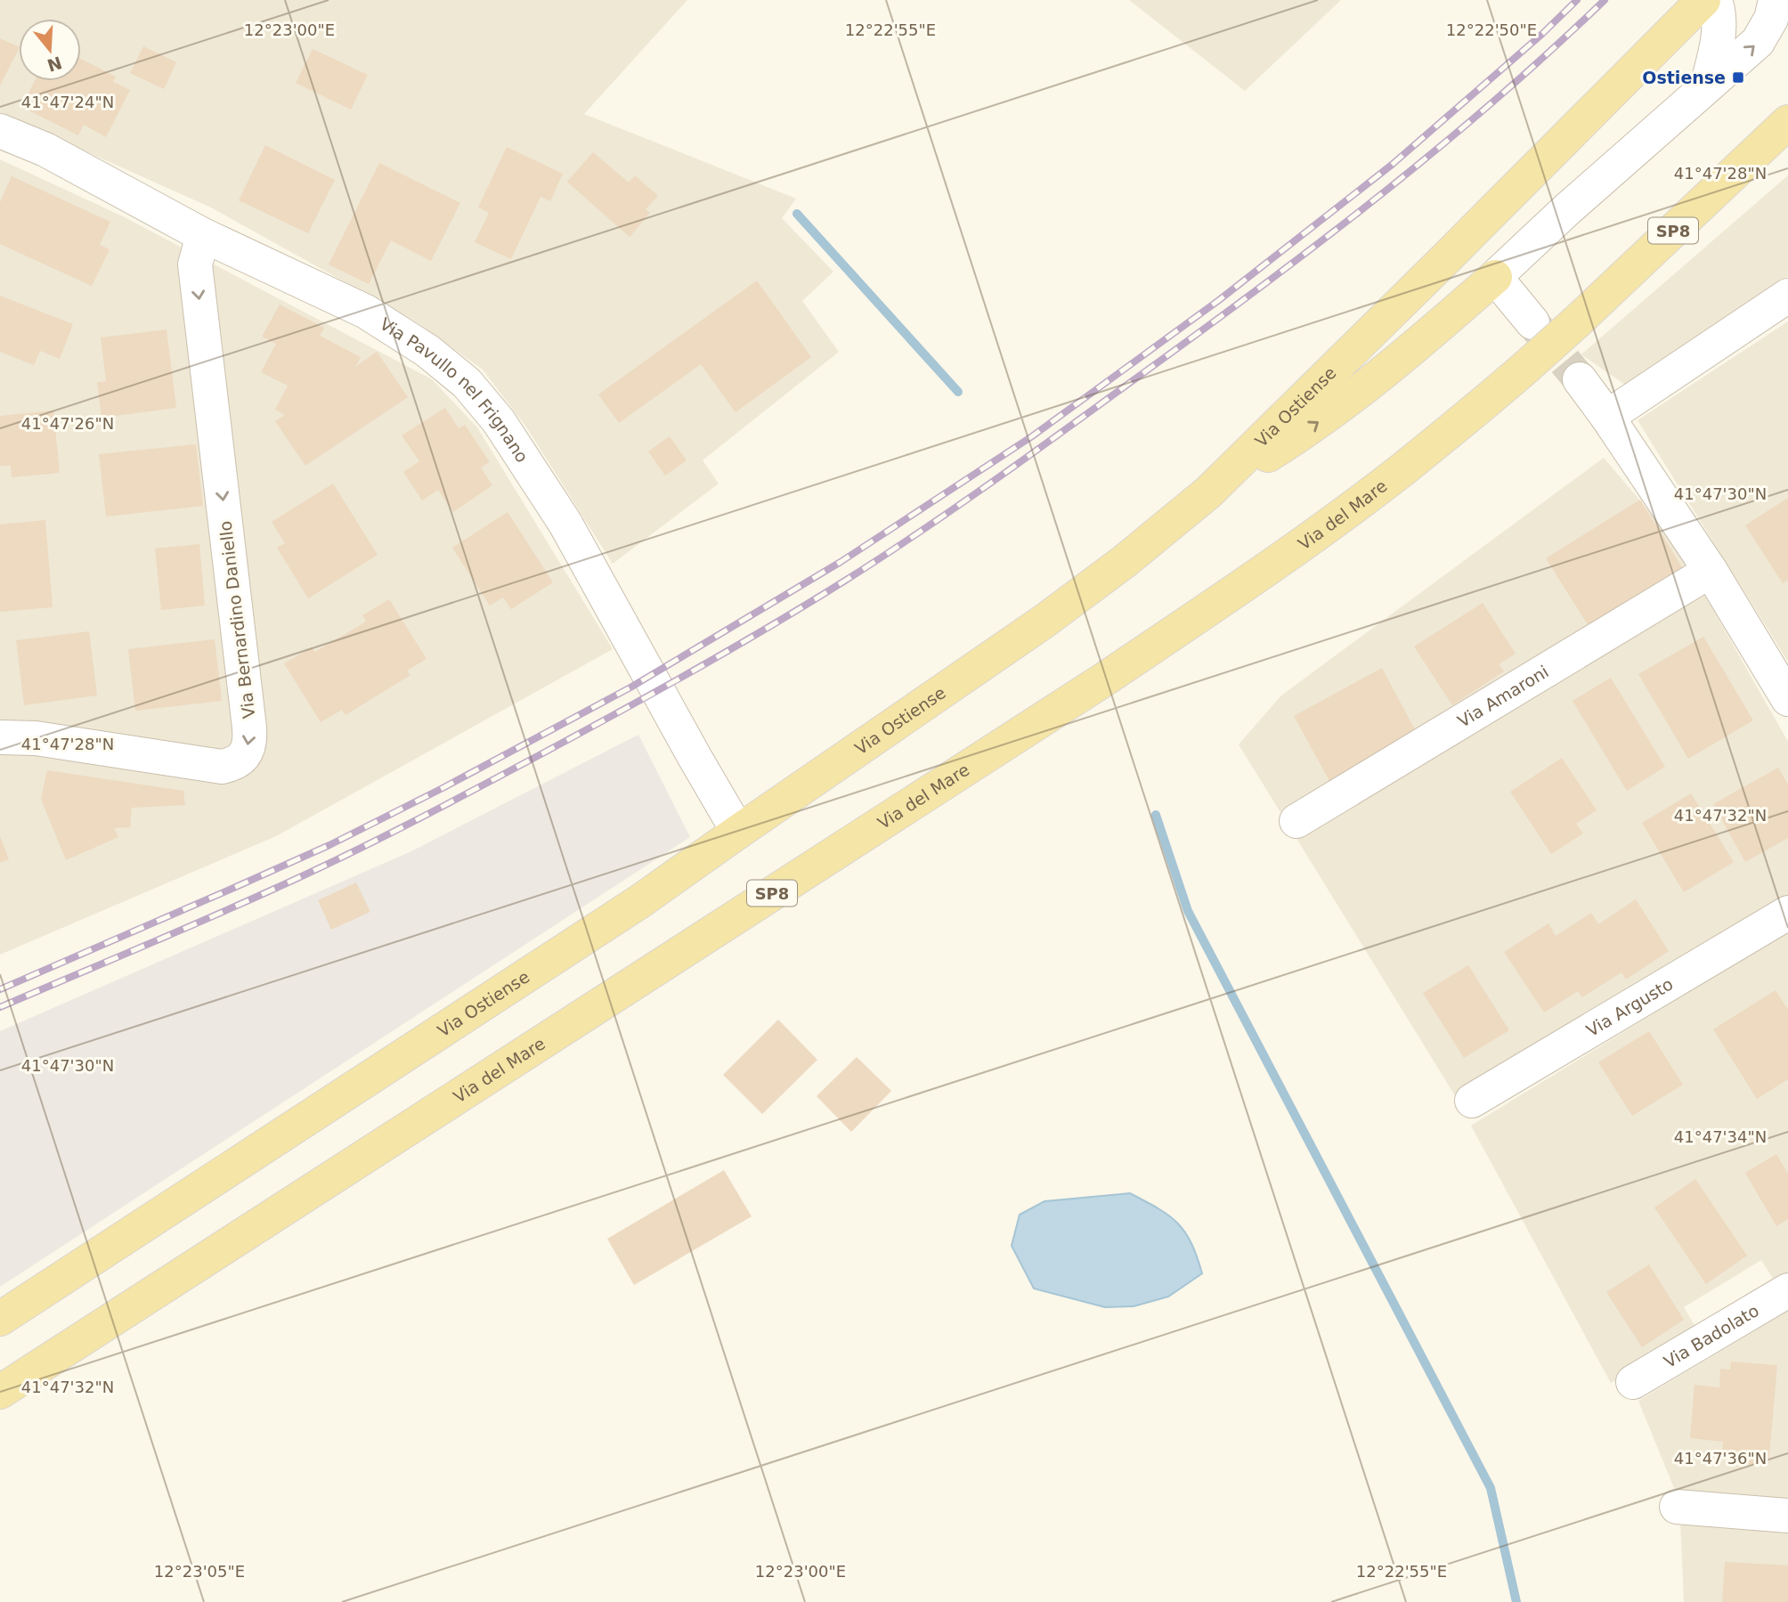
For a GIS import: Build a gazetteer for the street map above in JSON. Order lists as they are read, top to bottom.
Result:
{
  "streets": {
    "main road": ["SP8", "Via Ostiense", "Via del Mare"],
    "street": [
      "Via Pavullo nel Frignano",
      "Via Bernardino Daniello",
      "Via Amaroni",
      "Via Argusto",
      "Via Badolato"
    ]
  },
  "crossings": [
    ["Via Pavullo nel Frignano", "Via Ostiense"],
    ["Via Pavullo nel Frignano", "Via Bernardino Daniello"]
  ],
  "places": {
    "transit": ["Ostiense"]
  },
  "north": "bottom",
  "coordinates": [
    "12°23'00\"E",
    "12°22'55\"E",
    "12°22'50\"E",
    "41°47'24\"N",
    "41°47'28\"N",
    "41°47'26\"N",
    "41°47'30\"N",
    "41°47'32\"N",
    "41°47'34\"N",
    "41°47'36\"N",
    "12°23'05\"E"
  ]
}
